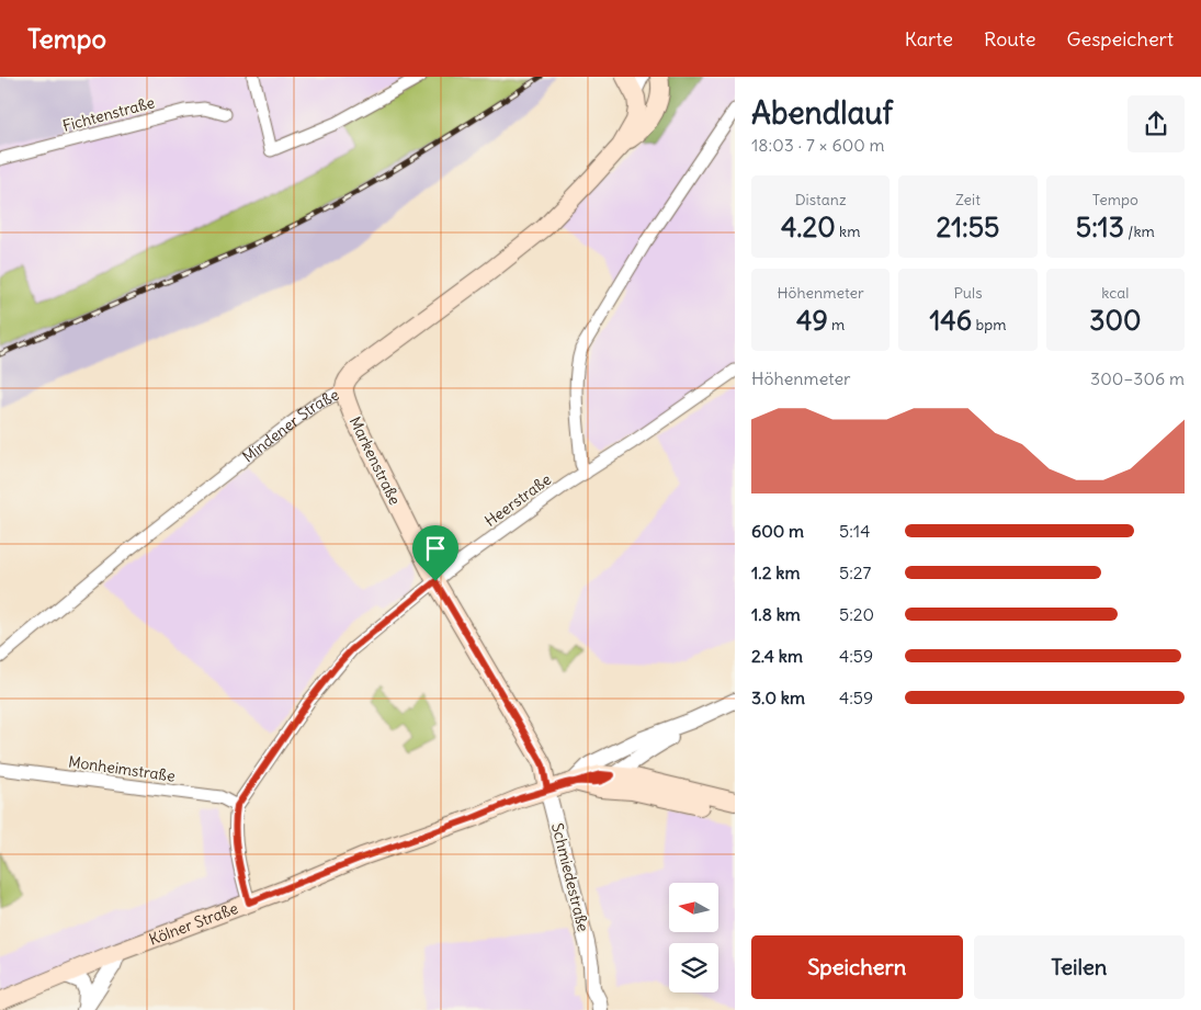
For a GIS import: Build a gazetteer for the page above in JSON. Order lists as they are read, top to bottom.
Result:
{
  "streets": {
    "main road": ["Mindener Straße", "Markenstraße", "Kölner Straße"],
    "street": [
      "Fichtenstraße",
      "Heerstraße",
      "Monheimstraße",
      "Schmiedestraße"
    ]
  },
  "crossings": [
    ["Mindener Straße", "Markenstraße"],
    ["Markenstraße", "Heerstraße"],
    ["Markenstraße", "Schmiedestraße"],
    ["Markenstraße", "Kölner Straße"],
    ["Heerstraße", "Monheimstraße"],
    ["Schmiedestraße", "Kölner Straße"]
  ],
  "north": "left",
  "page": {
    "header": "Tempo",
    "nav": ["Karte", "Route", "Gespeichert"],
    "heading": ["Abendlauf", "18:03 · 7 × 600 m"],
    "stats": [
      ["Distanz", "4.20 km"],
      ["Zeit", "21:55"],
      ["Tempo", "5:13 /km"],
      ["Höhenmeter", "49 m"],
      ["Puls", "146 bpm"],
      ["kcal", "300"]
    ],
    "chart": ["Höhenmeter", "300–306 m"],
    "list": [
      {
        "name": "600 m",
        "note": "5:14"
      },
      {
        "name": "1.2 km",
        "note": "5:27"
      },
      {
        "name": "1.8 km",
        "note": "5:20"
      },
      {
        "name": "2.4 km",
        "note": "4:59"
      },
      {
        "name": "3.0 km",
        "note": "4:59"
      }
    ],
    "buttons": ["Speichern", "Teilen"]
  }
}
